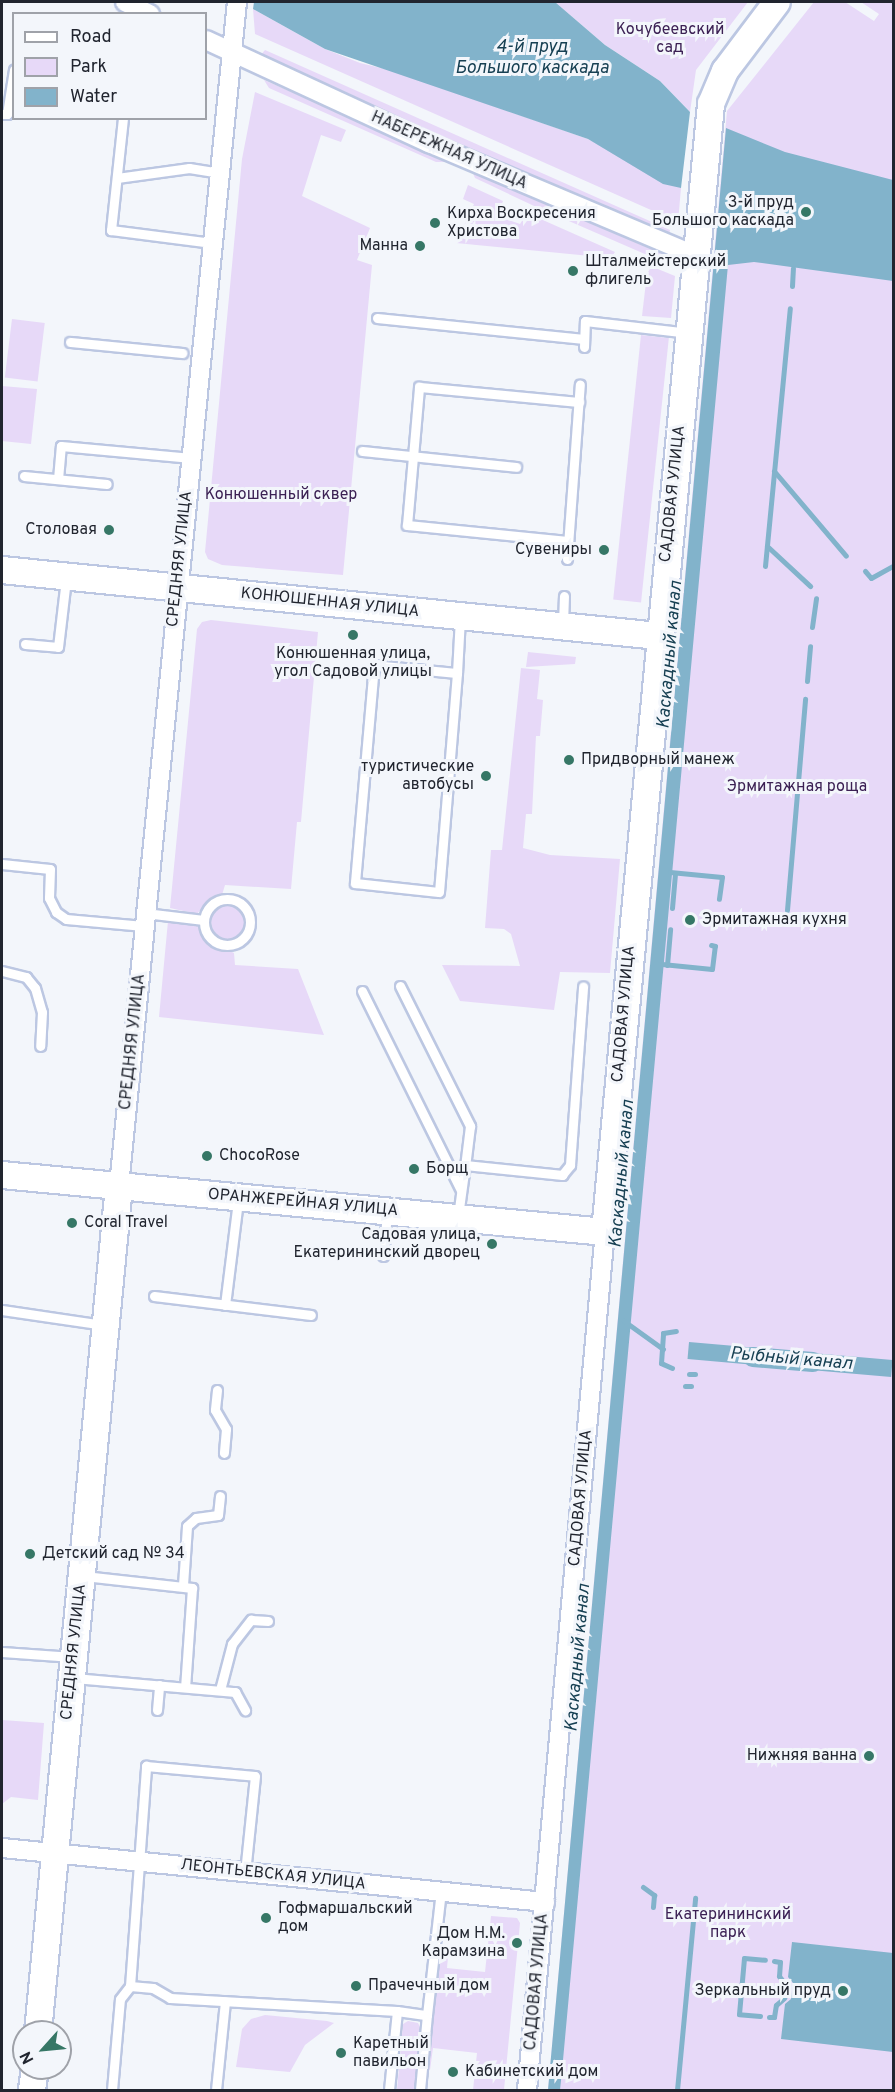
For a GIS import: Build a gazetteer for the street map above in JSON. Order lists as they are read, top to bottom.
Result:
{
  "streets": {
    "main road": [
      "САДОВАЯ УЛИЦА",
      "СРЕДНЯЯ УЛИЦА",
      "КОНЮШЕННАЯ УЛИЦА",
      "ОРАНЖЕРЕЙНАЯ УЛИЦА"
    ],
    "street": ["НАБЕРЕЖНАЯ УЛИЦА", "ЛЕОНТЬЕВСКАЯ УЛИЦА"]
  },
  "crossings": [
    ["НАБЕРЕЖНАЯ УЛИЦА", "САДОВАЯ УЛИЦА"],
    ["НАБЕРЕЖНАЯ УЛИЦА", "СРЕДНЯЯ УЛИЦА"],
    ["САДОВАЯ УЛИЦА", "КОНЮШЕННАЯ УЛИЦА"],
    ["САДОВАЯ УЛИЦА", "ОРАНЖЕРЕЙНАЯ УЛИЦА"],
    ["САДОВАЯ УЛИЦА", "ЛЕОНТЬЕВСКАЯ УЛИЦА"],
    ["СРЕДНЯЯ УЛИЦА", "КОНЮШЕННАЯ УЛИЦА"],
    ["СРЕДНЯЯ УЛИЦА", "ОРАНЖЕРЕЙНАЯ УЛИЦА"],
    ["СРЕДНЯЯ УЛИЦА", "ЛЕОНТЬЕВСКАЯ УЛИЦА"]
  ],
  "water": ["4-й пруд Большого каскада", "Каскадный канал", "Рыбный канал"],
  "parks": [
    "Кочубеевский сад",
    "Конюшенный сквер",
    "Эрмитажная роща",
    "Екатерининский парк"
  ],
  "places": [
    "3-й пруд Большого каскада",
    "Кирха Воскресения Христова",
    "Манна",
    "Шталмейстерский флигель",
    "Столовая",
    "Сувениры",
    "Конюшенная улица, угол Садовой улицы",
    "Придворный манеж",
    "туристические автобусы",
    "Эрмитажная кухня",
    "ChocoRose",
    "Борщ",
    "Coral Travel",
    "Садовая улица, Екатерининский дворец",
    "Детский сад № 34",
    "Нижняя ванна",
    "Гофмаршальский дом",
    "Дом Н.М. Карамзина",
    "Прачечный дом",
    "Зеркальный пруд",
    "Каретный павильон",
    "Кабинетский дом"
  ],
  "legend": ["Road", "Park", "Water"],
  "north": "bottom left"
}
